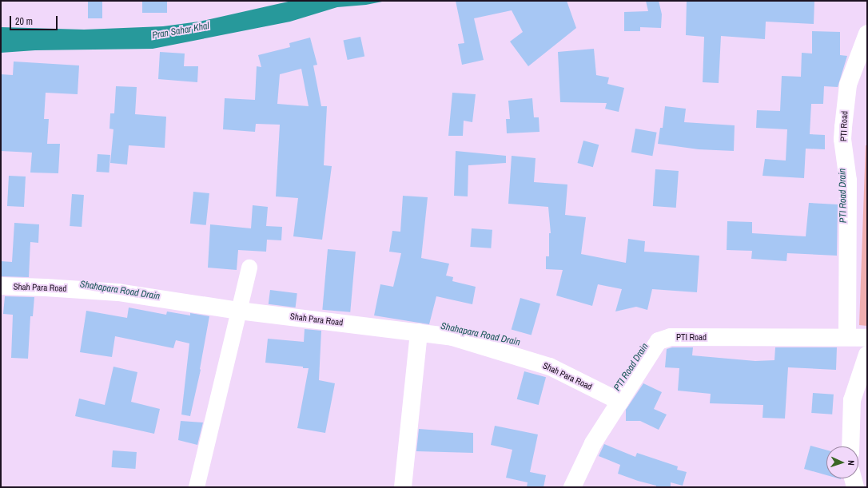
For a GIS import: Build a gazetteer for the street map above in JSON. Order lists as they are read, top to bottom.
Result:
{
  "streets": {
    "street": ["PTI Road", "Shah Para Road"]
  },
  "crossings": [
    ["PTI Road", "Shah Para Road"]
  ],
  "water": ["Pran Sahar Khal", "PTI Road Drain", "Shahapara Road Drain"],
  "scale_bar": "20 m",
  "north": "right"
}
